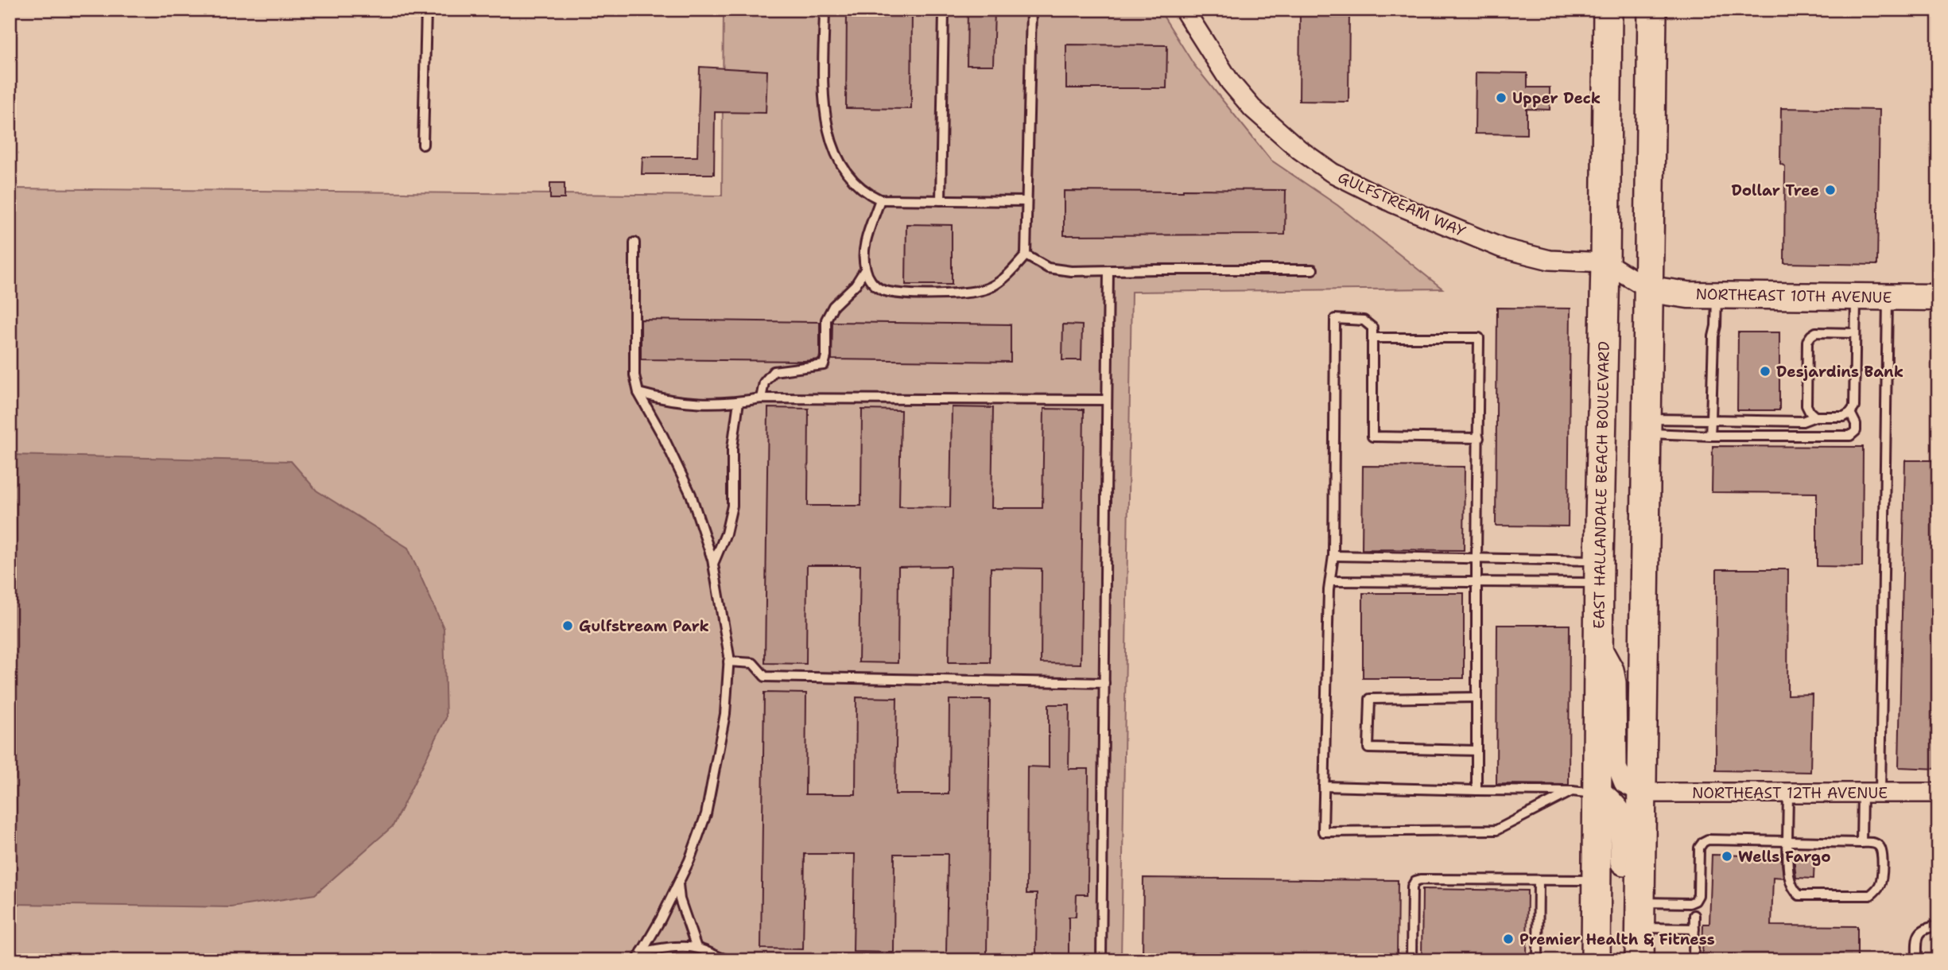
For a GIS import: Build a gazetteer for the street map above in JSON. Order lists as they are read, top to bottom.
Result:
{
  "streets": {
    "main road": ["EAST HALLANDALE BEACH BOULEVARD"],
    "street": ["GULFSTREAM WAY", "NORTHEAST 10TH AVENUE", "NORTHEAST 12TH AVENUE"]
  },
  "crossings": [
    ["GULFSTREAM WAY", "NORTHEAST 10TH AVENUE"],
    ["GULFSTREAM WAY", "EAST HALLANDALE BEACH BOULEVARD"]
  ],
  "places": [
    "Upper Deck",
    "Dollar Tree",
    "Desjardins Bank",
    "Gulfstream Park",
    "Wells Fargo",
    "Premier Health & Fitness"
  ]
}
